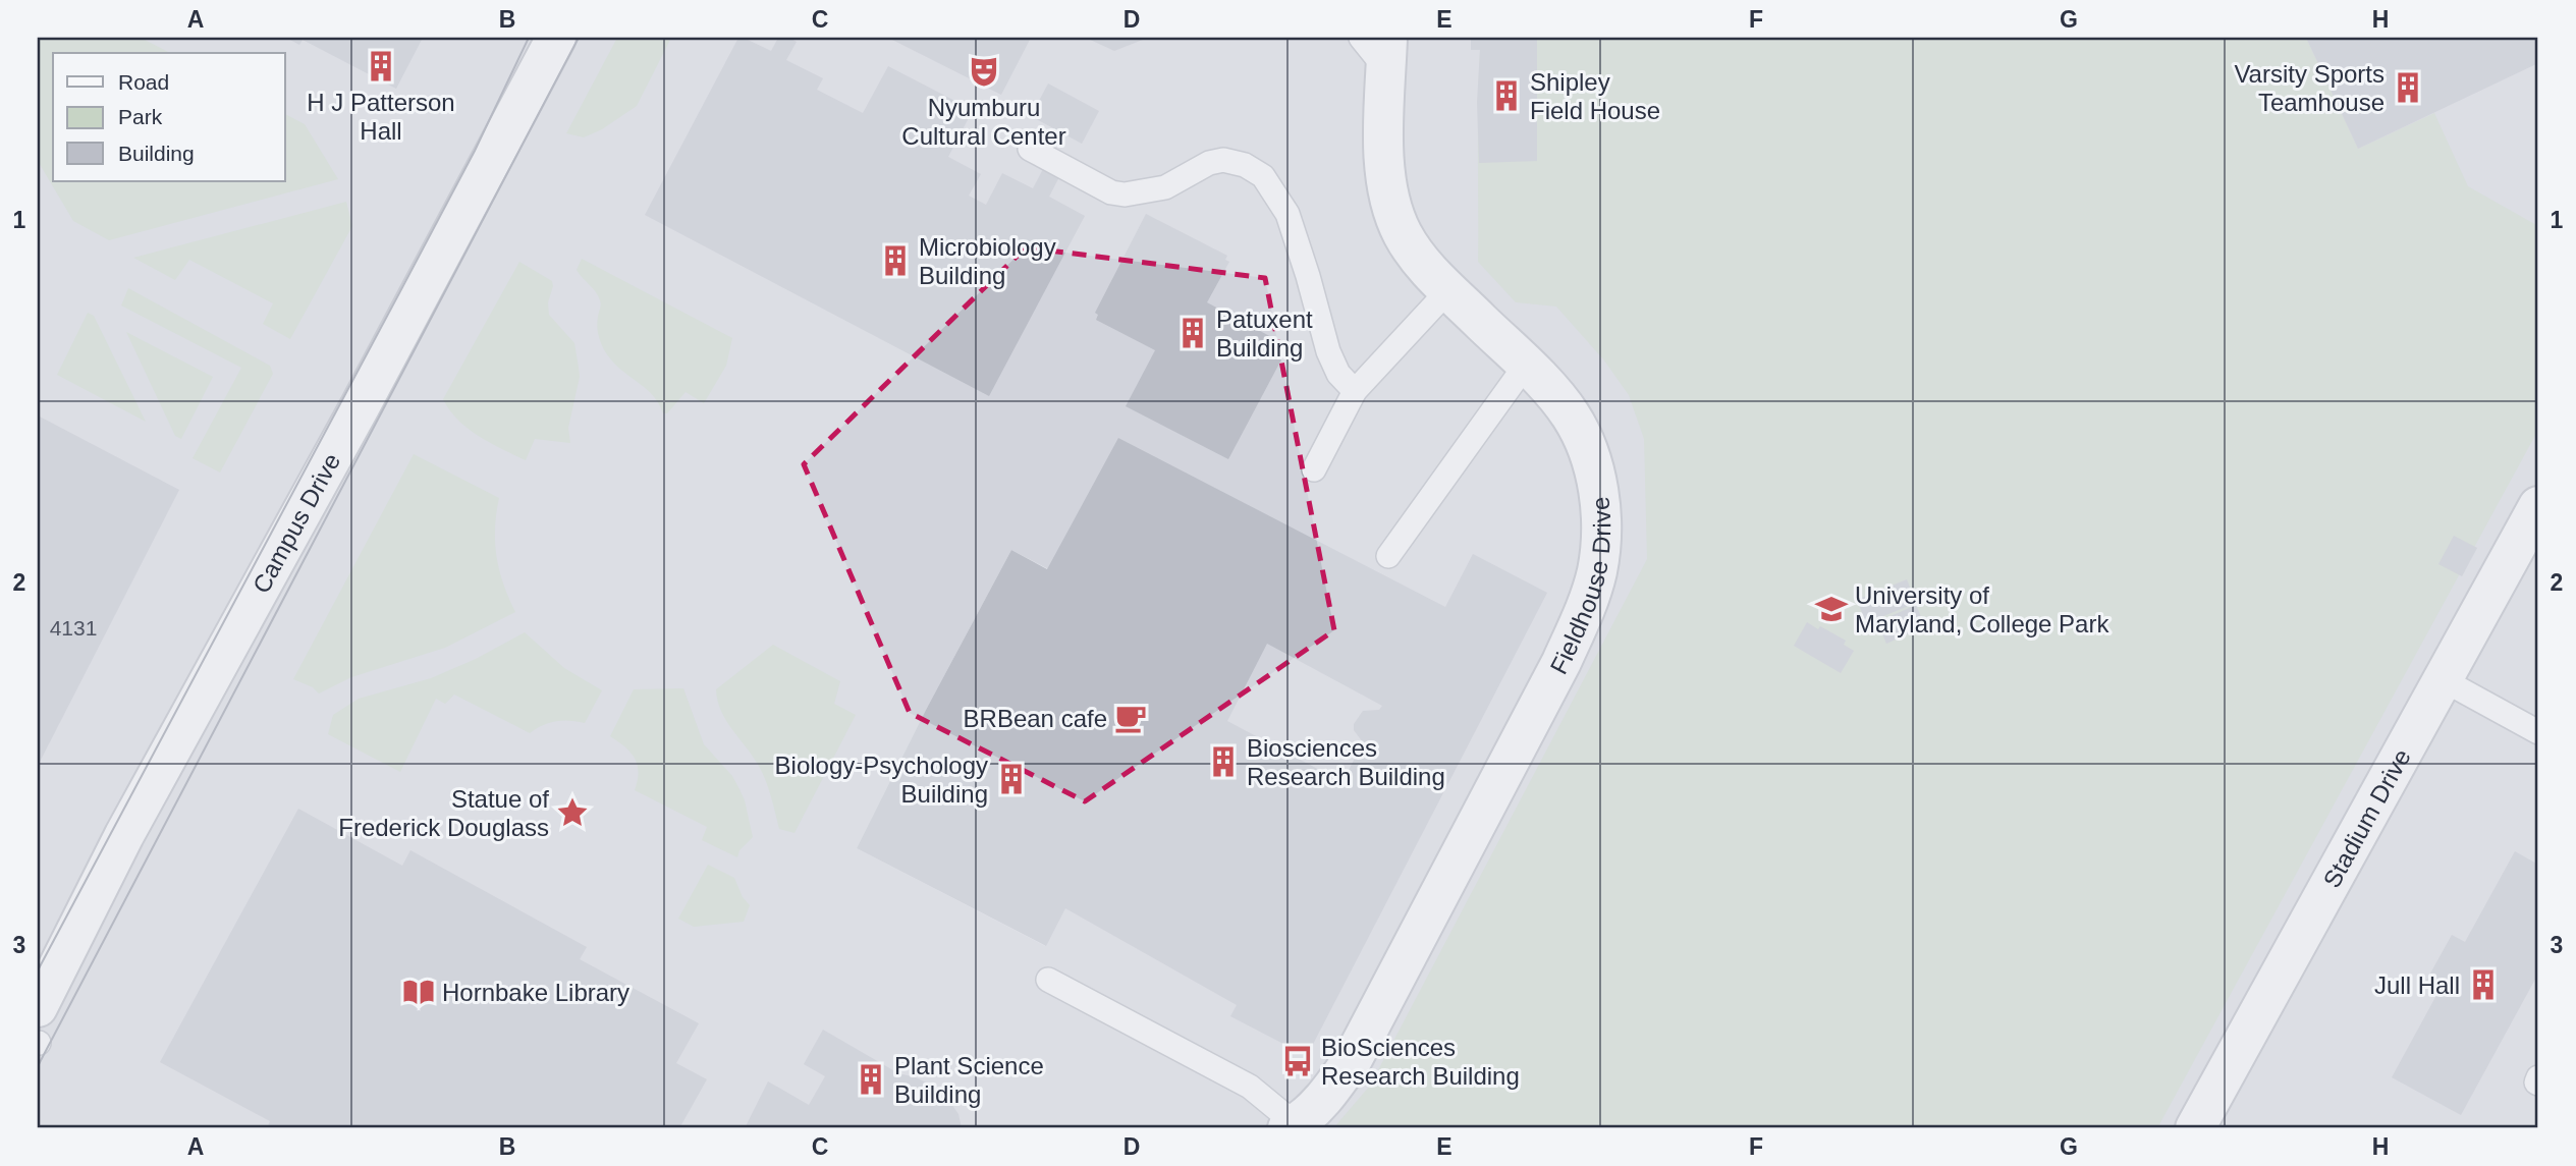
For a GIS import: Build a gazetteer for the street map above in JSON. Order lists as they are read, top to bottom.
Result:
{
  "streets": {
    "street": ["Campus Drive", "Fieldhouse Drive", "Stadium Drive"]
  },
  "places": {
    "building": [
      "H J Patterson Hall",
      "Varsity Sports Teamhouse",
      "Shipley Field House",
      "Microbiology Building",
      "Patuxent Building",
      "Biosciences Research Building",
      "Biology-Psychology Building",
      "Jull Hall",
      "Plant Science Building"
    ],
    "theatre": ["Nyumburu Cultural Center"],
    "school or university": ["University of Maryland, College Park"],
    "cafe": ["BRBean cafe"],
    "place": ["Statue of Frederick Douglass"],
    "library": ["Hornbake Library"],
    "bus stop": ["BioSciences Research Building"]
  },
  "house_numbers": ["4131"],
  "legend": ["Road", "Park", "Building"],
  "grid": {
    "columns": [
      "A",
      "B",
      "C",
      "D",
      "E",
      "F",
      "G",
      "H"
    ],
    "rows": ["1", "2", "3"]
  }
}
